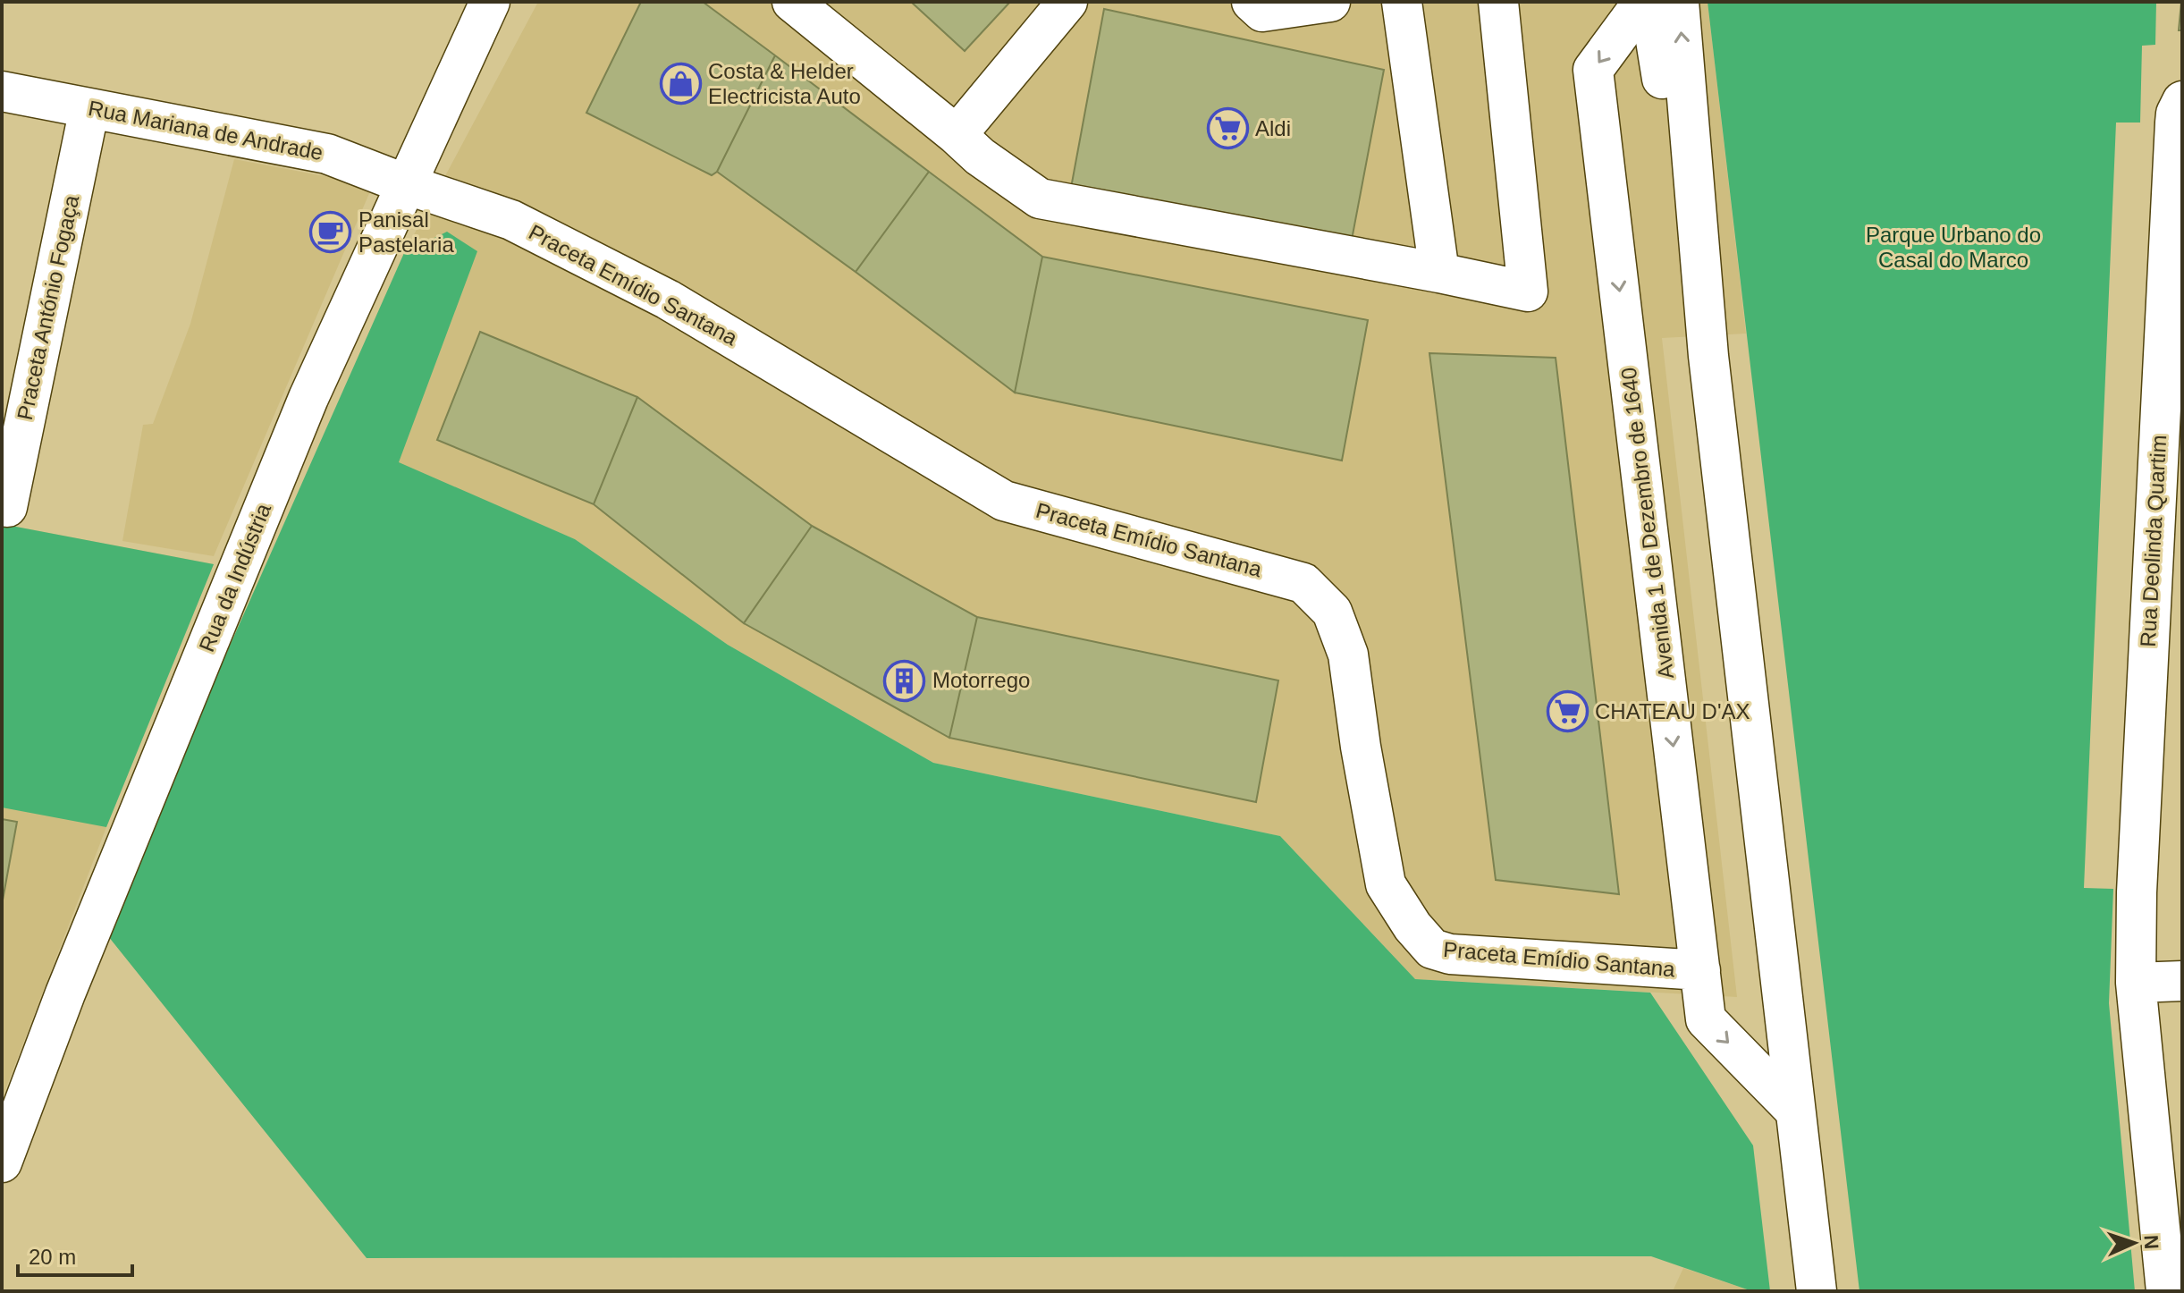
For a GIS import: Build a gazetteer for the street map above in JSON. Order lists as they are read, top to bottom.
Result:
{
  "streets": {
    "street": [
      "Rua Mariana de Andrade",
      "Praceta Emídio Santana",
      "Praceta António Fogaça",
      "Avenida 1 de Dezembro de 1640",
      "Rua Deolinda Quartim",
      "Rua da Indústria"
    ]
  },
  "crossings": [
    ["Rua Mariana de Andrade", "Praceta Emídio Santana"],
    ["Rua Mariana de Andrade", "Praceta António Fogaça"],
    ["Rua Mariana de Andrade", "Rua da Indústria"],
    ["Praceta Emídio Santana", "Avenida 1 de Dezembro de 1640"],
    ["Praceta Emídio Santana", "Rua da Indústria"]
  ],
  "parks": ["Parque Urbano do Casal do Marco"],
  "places": {
    "shop": ["Costa & Helder Electricista Auto"],
    "supermarket": ["Aldi", "CHATEAU D'AX"],
    "cafe": ["Panisal Pastelaria"],
    "building": ["Motorrego"]
  },
  "scale_bar": "20 m",
  "north": "right"
}
